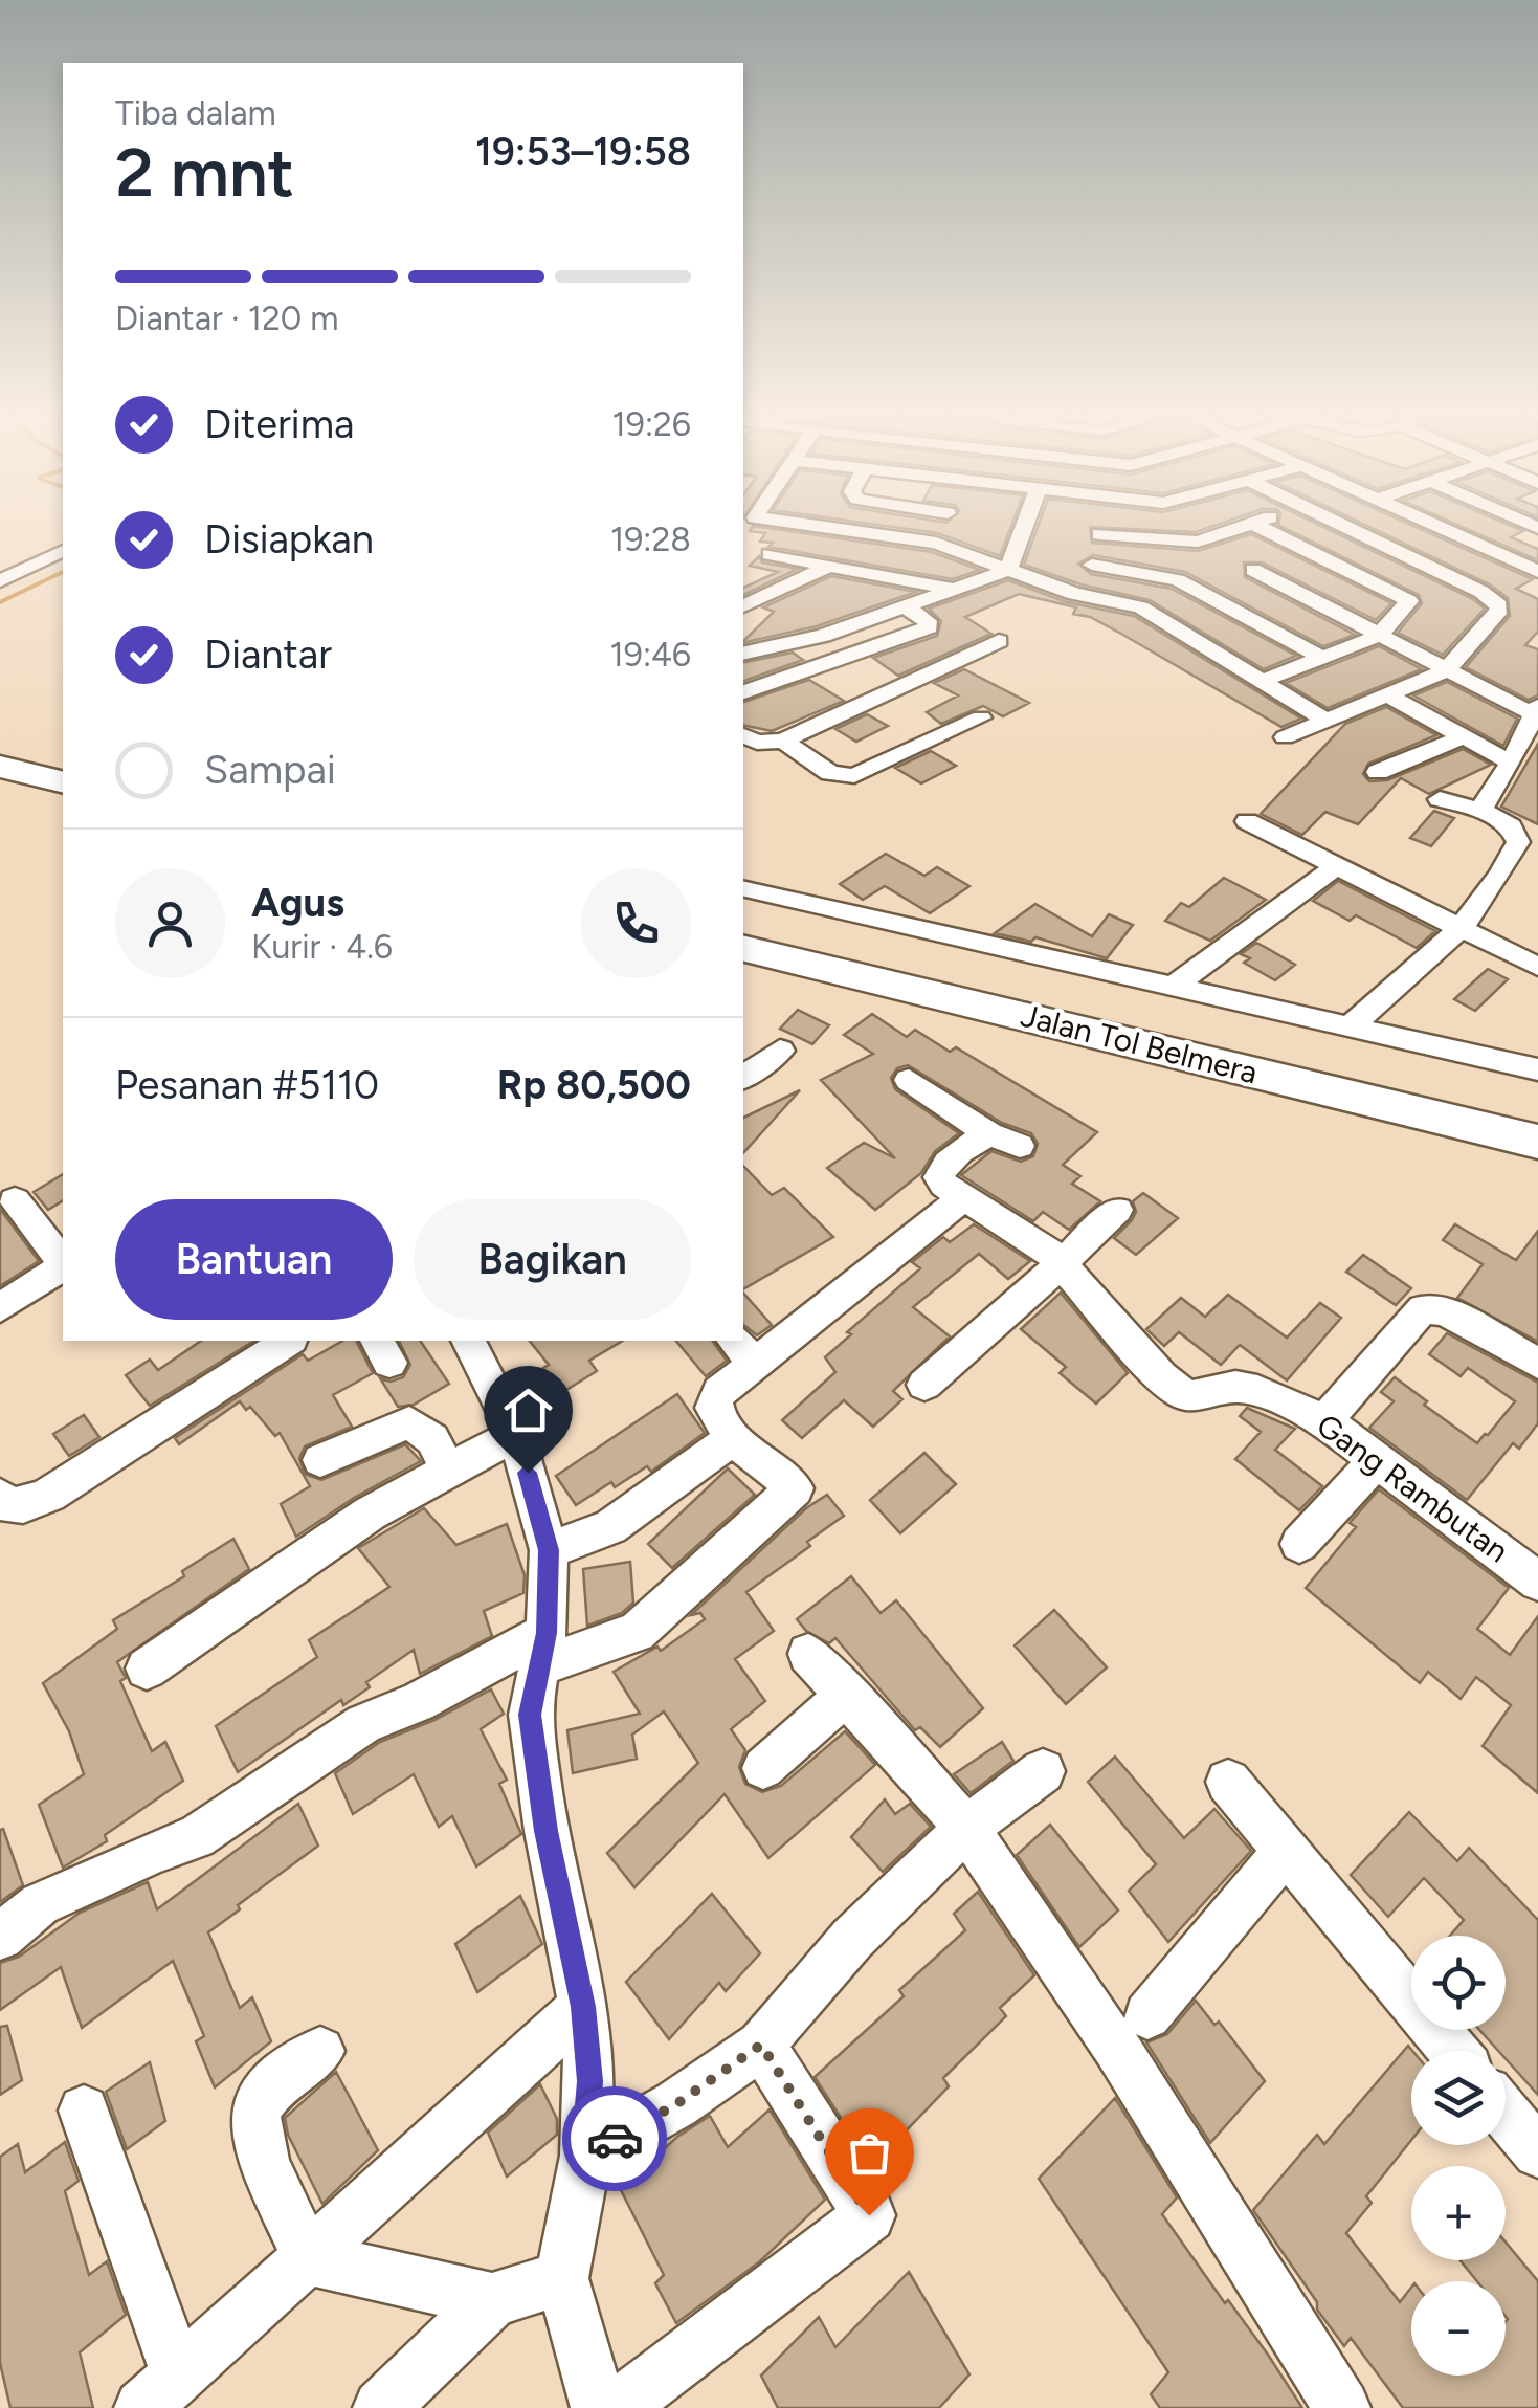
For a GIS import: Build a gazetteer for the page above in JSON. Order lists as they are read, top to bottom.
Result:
{
  "streets": {
    "highway": ["Jalan Tol Belmera"],
    "street": ["Gang Rambutan"]
  },
  "page": {
    "heading": ["2 mnt", "Tiba dalam", "19:53–19:58"],
    "panel": [
      "Agus",
      "Kurir · 4.6",
      "Pesanan #5110",
      "Rp 80,500"
    ],
    "bar": "Diantar · 120 m",
    "list": [
      ["Diterima", "19:26"],
      ["Disiapkan", "19:28"],
      ["Diantar", "19:46"],
      "Sampai"
    ],
    "buttons": ["Bantuan", "Bagikan"],
    "map_buttons": ["+", "−"]
  }
}
